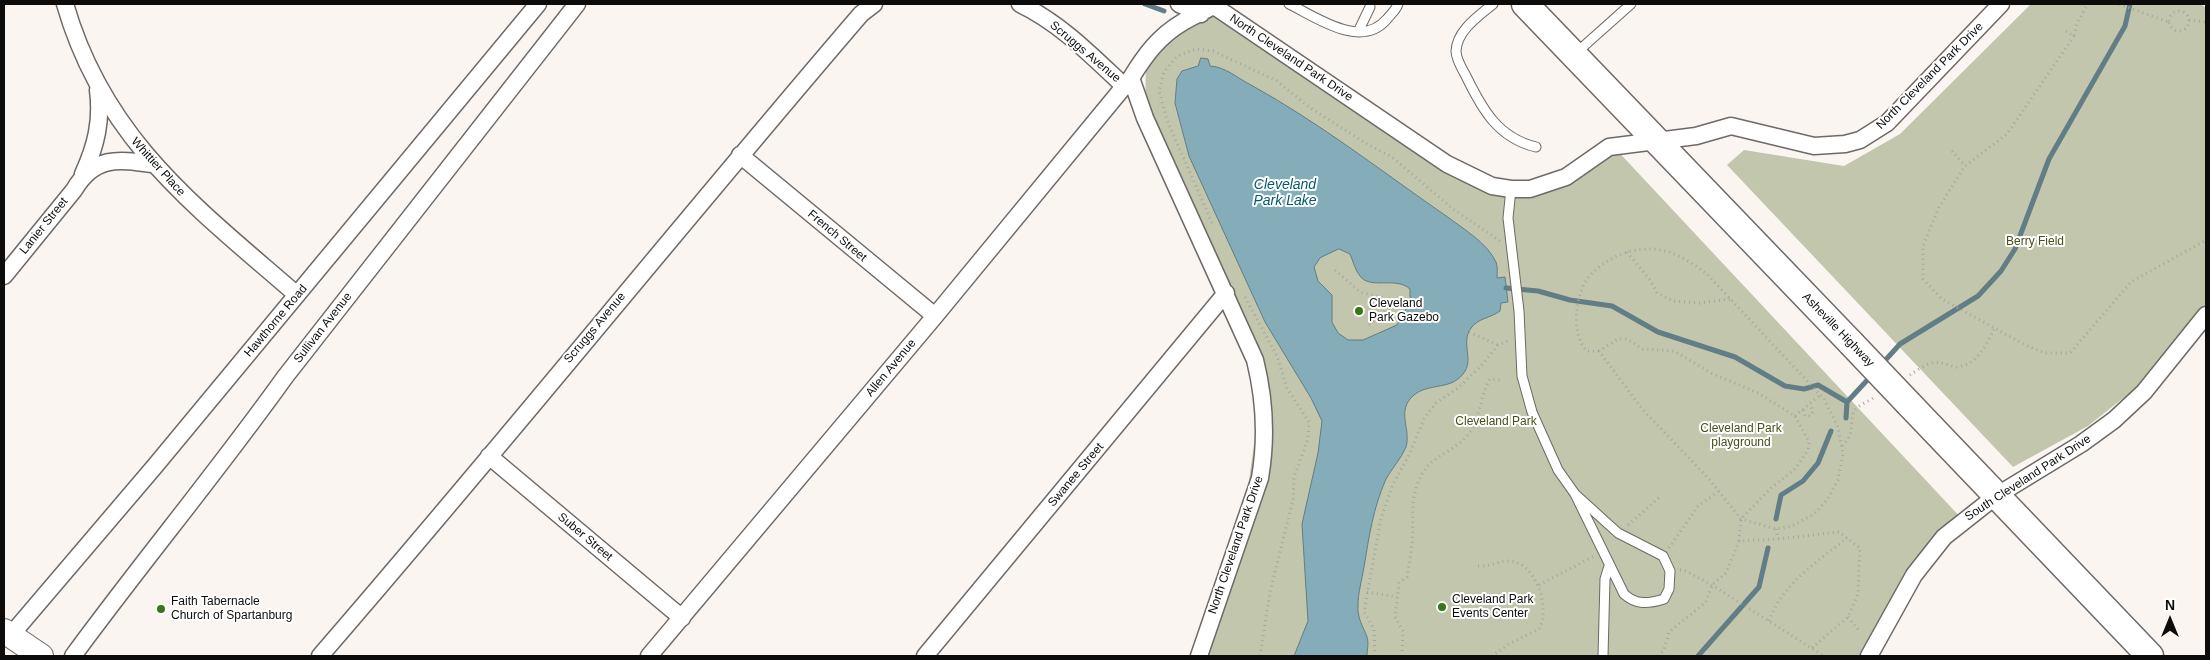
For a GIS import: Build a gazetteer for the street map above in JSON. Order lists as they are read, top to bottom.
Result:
{
  "streets": {
    "main road": ["Asheville Highway"],
    "street": [
      "Scruggs Avenue",
      "North Cleveland Park Drive",
      "Whittier Place",
      "Lanier Street",
      "French Street",
      "Hawthorne Road",
      "Sullivan Avenue",
      "Allen Avenue",
      "Swanee Street",
      "South Cleveland Park Drive",
      "Suber Street"
    ]
  },
  "crossings": [
    ["Scruggs Avenue", "North Cleveland Park Drive"],
    ["Scruggs Avenue", "French Street"],
    ["Scruggs Avenue", "Allen Avenue"],
    ["Scruggs Avenue", "Suber Street"],
    ["North Cleveland Park Drive", "Asheville Highway"],
    ["North Cleveland Park Drive", "Allen Avenue"],
    ["North Cleveland Park Drive", "Swanee Street"],
    ["Whittier Place", "Lanier Street"],
    ["Whittier Place", "Hawthorne Road"],
    ["French Street", "Allen Avenue"],
    ["Asheville Highway", "South Cleveland Park Drive"],
    ["Allen Avenue", "Suber Street"]
  ],
  "water": ["Cleveland Park Lake"],
  "parks": ["Berry Field", "Cleveland Park", "Cleveland Park playground"],
  "places": ["Cleveland Park Gazebo", "Cleveland Park Events Center", "Faith Tabernacle Church of Spartanburg"],
  "north": "top"
}
